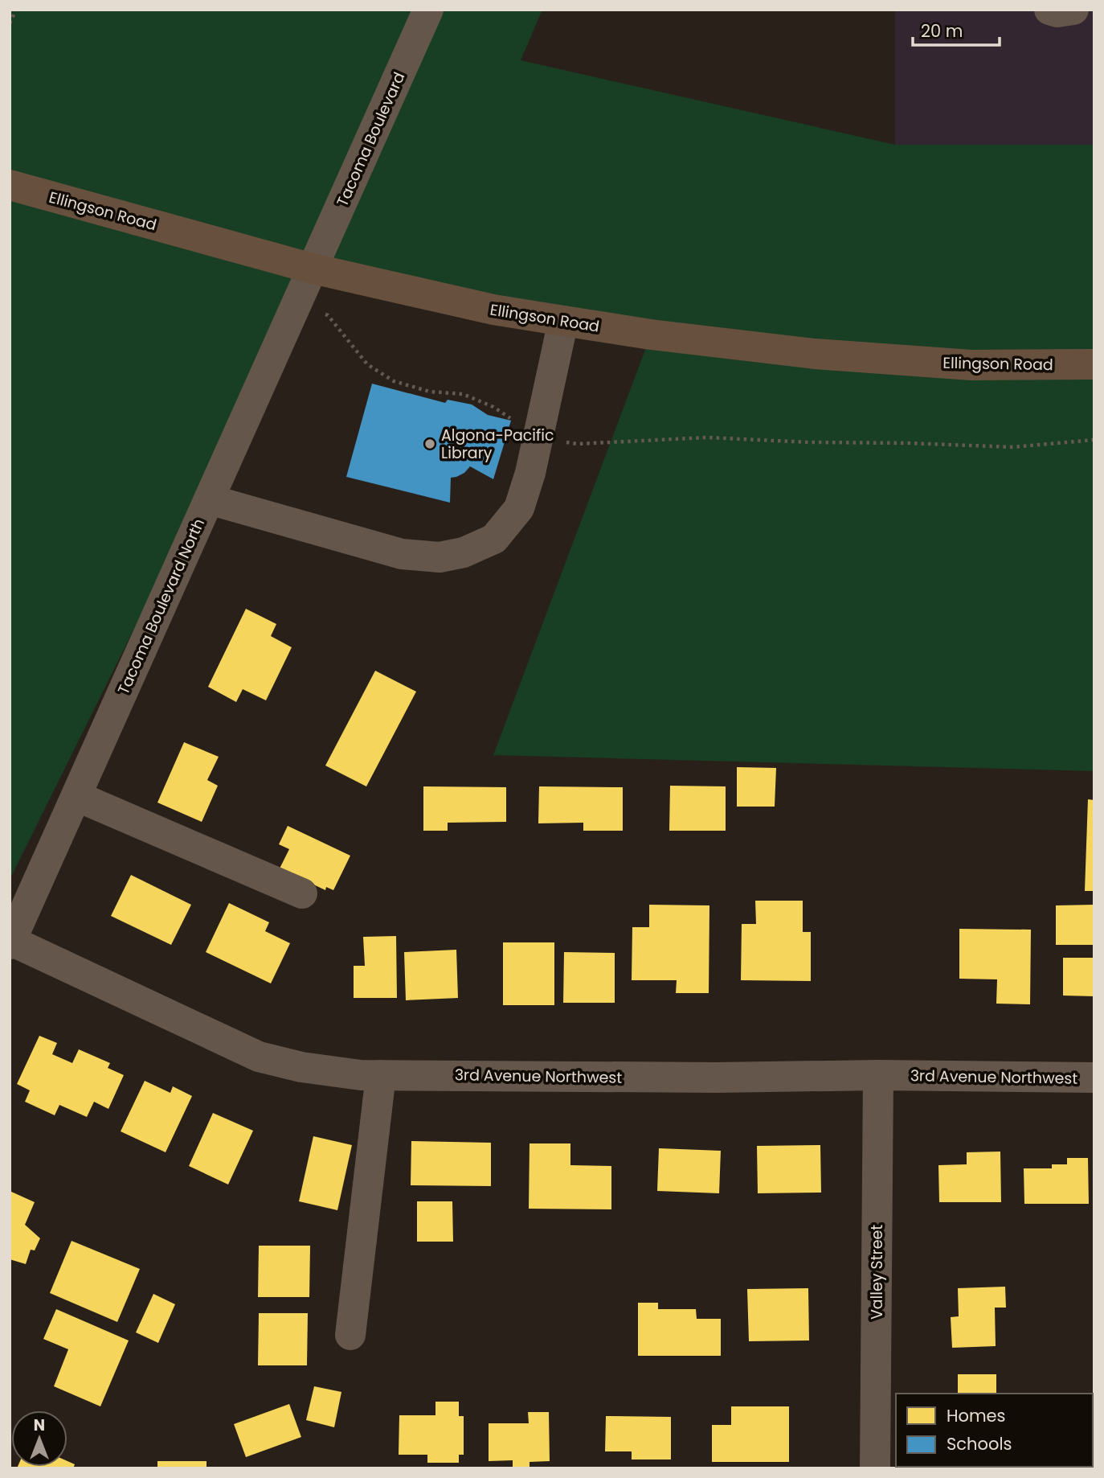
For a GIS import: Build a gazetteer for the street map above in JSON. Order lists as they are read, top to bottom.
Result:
{
  "streets": {
    "main road": ["Ellingson Road"],
    "street": [
      "Tacoma Boulevard",
      "Tacoma Boulevard North",
      "3rd Avenue Northwest",
      "Valley Street"
    ]
  },
  "crossings": [
    ["Tacoma Boulevard", "Ellingson Road"],
    ["Tacoma Boulevard", "Tacoma Boulevard North"],
    ["Ellingson Road", "Tacoma Boulevard North"],
    ["Tacoma Boulevard North", "3rd Avenue Northwest"],
    ["3rd Avenue Northwest", "Valley Street"]
  ],
  "places": ["Algona-Pacific Library"],
  "legend": ["Homes", "Schools"],
  "scale_bar": "20 m",
  "north": "top"
}
